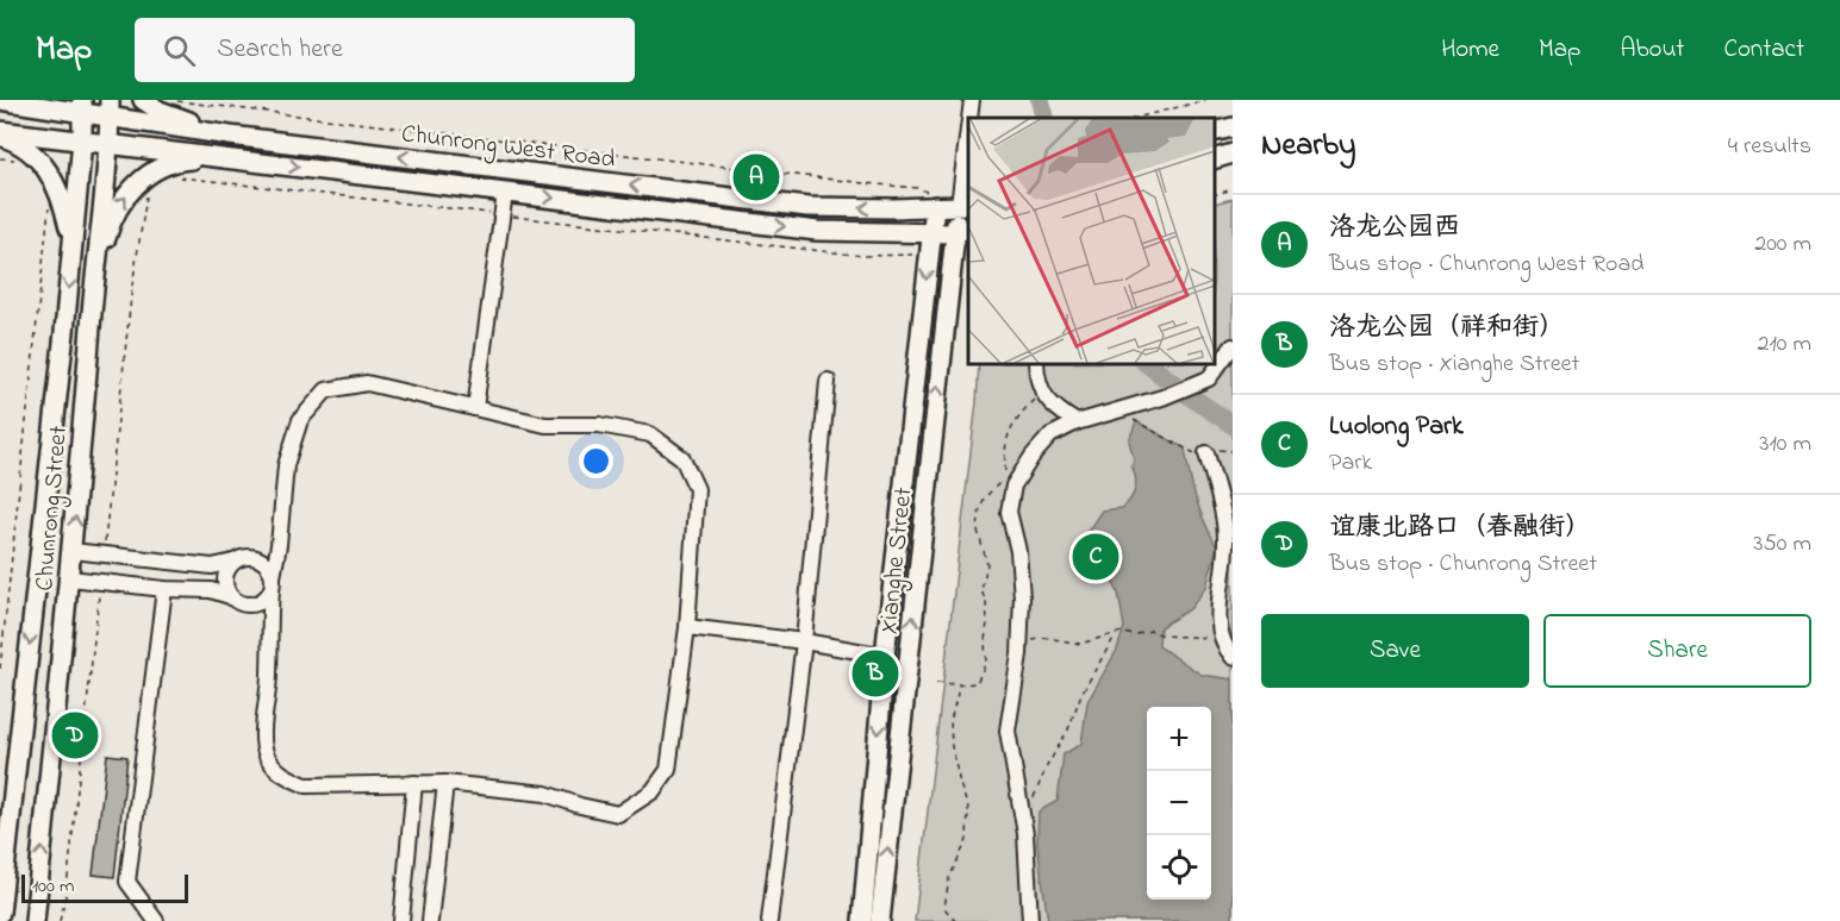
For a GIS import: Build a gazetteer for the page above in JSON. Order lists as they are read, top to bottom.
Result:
{
  "streets": {
    "main road": ["Chunrong West Road", "Chunrong Street", "Xianghe Street"]
  },
  "crossings": [
    ["Chunrong West Road", "Chunrong Street"],
    ["Chunrong West Road", "Xianghe Street"]
  ],
  "scale_bar": "100 m",
  "page": {
    "header": "Map",
    "search": "Search here",
    "nav": [
      "Home",
      "Map",
      "About",
      "Contact"
    ],
    "heading": ["Nearby", "4 results"],
    "pins": [
      "A",
      "C",
      "B",
      "D"
    ],
    "list": [
      {
        "mark": "A",
        "name": "洛龙公园西",
        "note": "Bus stop · Chunrong West Road",
        "value": "200 m"
      },
      {
        "mark": "B",
        "name": "洛龙公园（祥和街）",
        "note": "Bus stop · Xianghe Street",
        "value": "210 m"
      },
      {
        "mark": "C",
        "name": "Luolong Park",
        "note": "Park",
        "value": "310 m"
      },
      {
        "mark": "D",
        "name": "谊康北路口（春融街）",
        "note": "Bus stop · Chunrong Street",
        "value": "350 m"
      }
    ],
    "buttons": ["Save", "Share"],
    "map_buttons": ["+", "−"],
    "scale": "100 m"
  }
}
